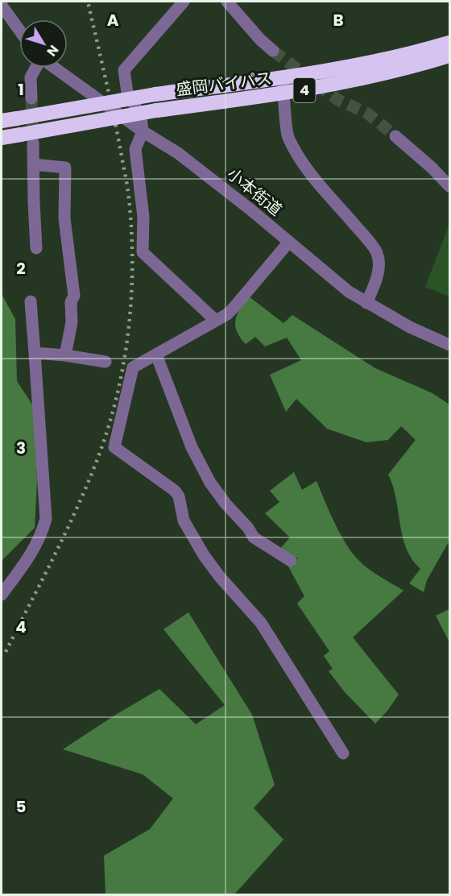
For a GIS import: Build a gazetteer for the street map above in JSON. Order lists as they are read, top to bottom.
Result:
{
  "streets": {
    "highway": ["盛岡バイパス", "4"],
    "street": ["小本街道"]
  },
  "north": "bottom right",
  "grid": {
    "columns": ["A", "B"],
    "rows": [
      "1",
      "2",
      "3",
      "4",
      "5"
    ]
  }
}
